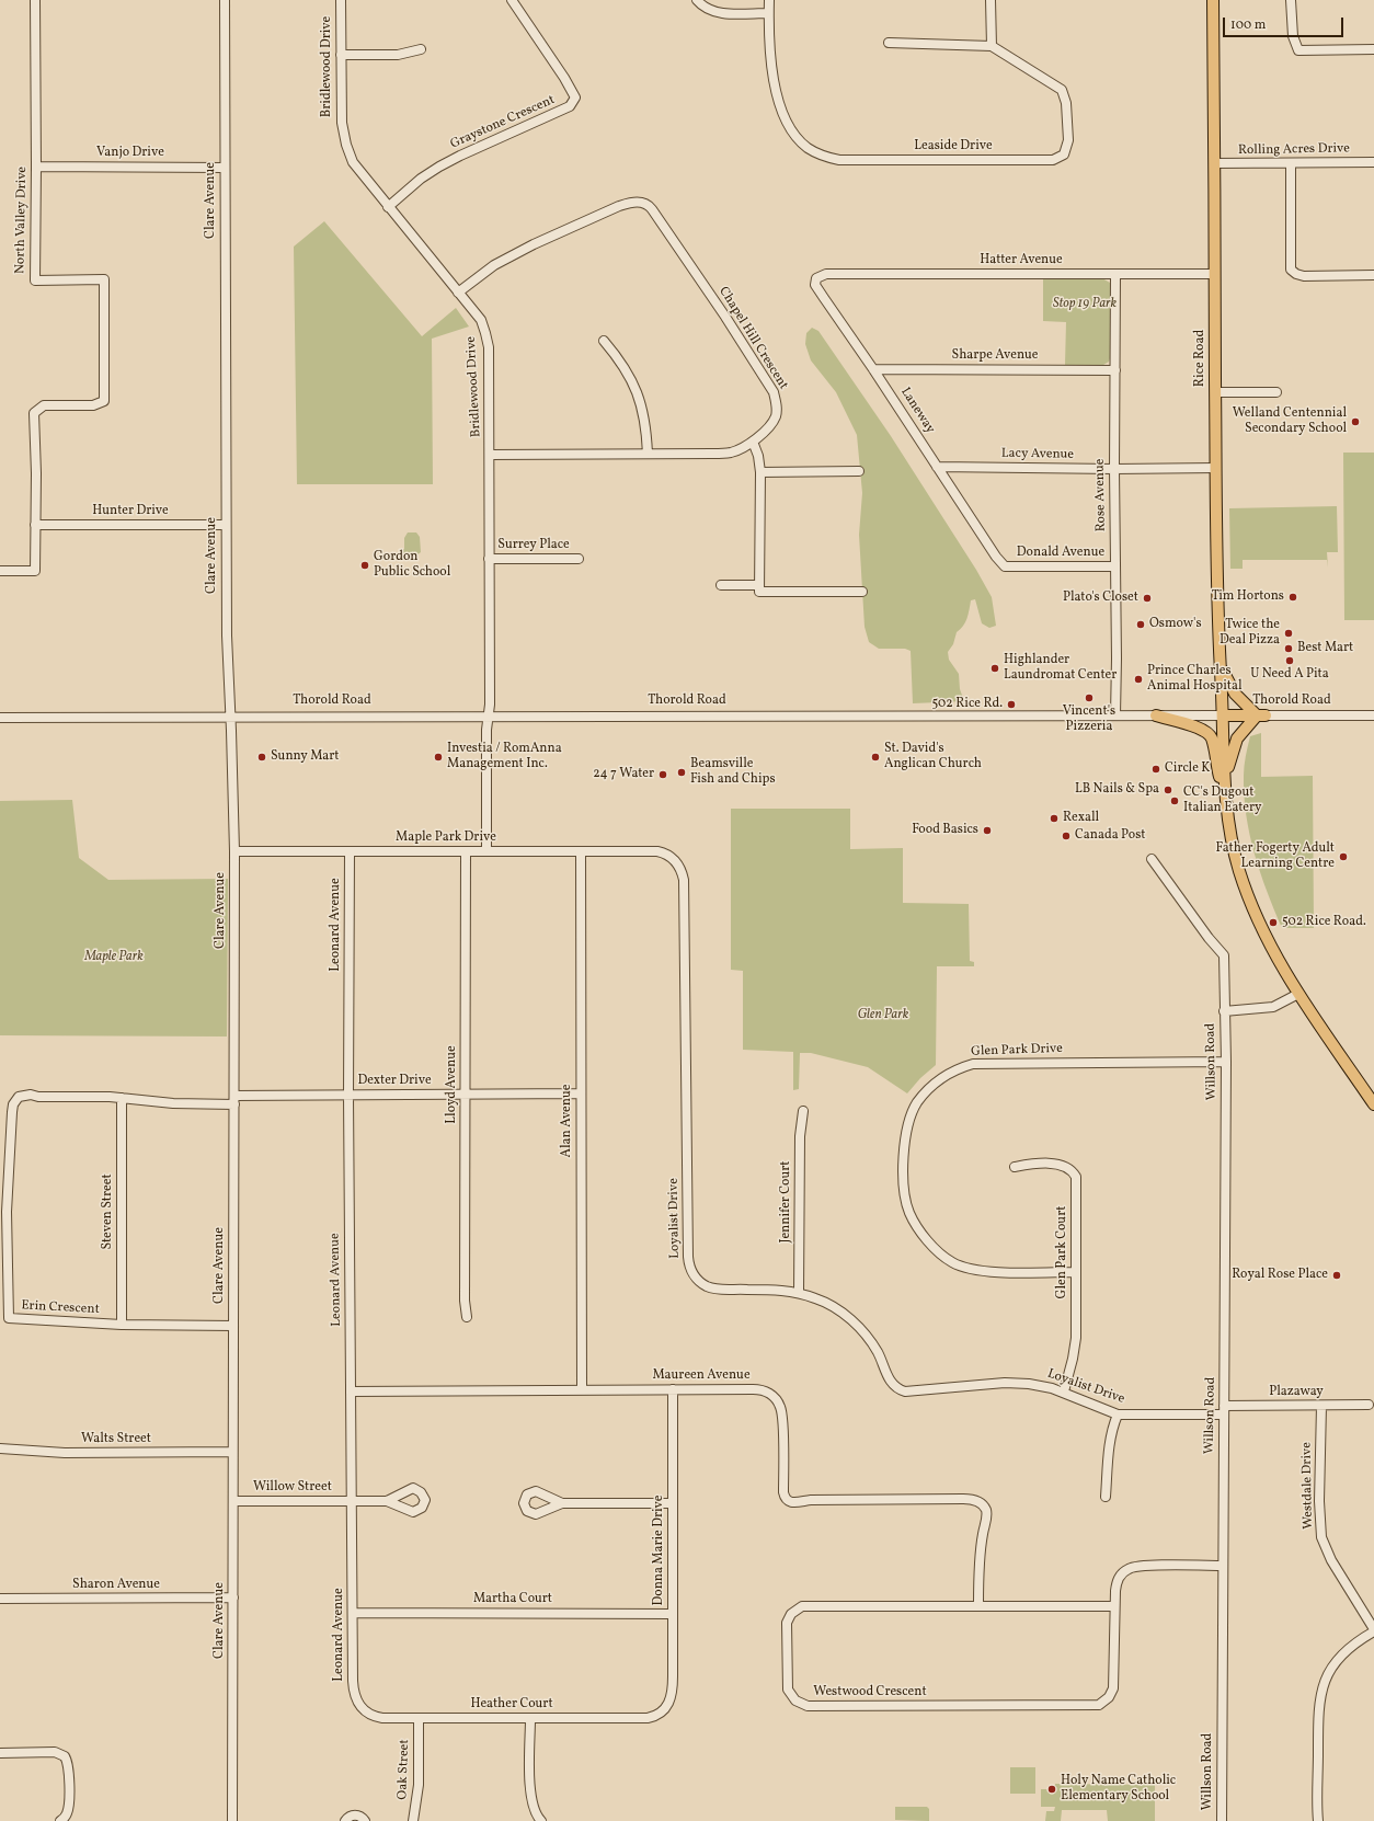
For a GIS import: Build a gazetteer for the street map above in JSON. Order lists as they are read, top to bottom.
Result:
{
  "streets": {
    "main road": ["Rice Road", "Thorold Road"],
    "street": [
      "Bridlewood Drive",
      "Graystone Crescent",
      "Leaside Drive",
      "Rolling Acres Drive",
      "Vanjo Drive",
      "Clare Avenue",
      "North Valley Drive",
      "Hatter Avenue",
      "Chapel Hill Crescent",
      "Sharpe Avenue",
      "Laneway",
      "Lacy Avenue",
      "Rose Avenue",
      "Hunter Drive",
      "Surrey Place",
      "Donald Avenue",
      "Maple Park Drive",
      "Leonard Avenue",
      "Glen Park Drive",
      "Willson Road",
      "Dexter Drive",
      "Lloyd Avenue",
      "Alan Avenue",
      "Jennifer Court",
      "Steven Street",
      "Loyalist Drive",
      "Glen Park Court",
      "Erin Crescent",
      "Maureen Avenue",
      "Plazaway",
      "Walts Street",
      "Westdale Drive",
      "Willow Street",
      "Donna Marie Drive",
      "Sharon Avenue",
      "Martha Court",
      "Westwood Crescent",
      "Heather Court",
      "Oak Street"
    ]
  },
  "crossings": [
    ["Bridlewood Drive", "Graystone Crescent"],
    ["Bridlewood Drive", "Chapel Hill Crescent"],
    ["Bridlewood Drive", "Surrey Place"],
    ["Bridlewood Drive", "Thorold Road"],
    ["Rolling Acres Drive", "Rice Road"],
    ["Vanjo Drive", "Clare Avenue"],
    ["Vanjo Drive", "North Valley Drive"],
    ["Clare Avenue", "Hunter Drive"],
    ["Clare Avenue", "Thorold Road"],
    ["Clare Avenue", "Maple Park Drive"],
    ["Clare Avenue", "Dexter Drive"],
    ["Clare Avenue", "Erin Crescent"],
    ["Clare Avenue", "Walts Street"],
    ["Clare Avenue", "Willow Street"],
    ["Clare Avenue", "Sharon Avenue"],
    ["North Valley Drive", "Hunter Drive"],
    ["Hatter Avenue", "Rice Road"],
    ["Hatter Avenue", "Laneway"],
    ["Hatter Avenue", "Rose Avenue"],
    ["Sharpe Avenue", "Laneway"],
    ["Sharpe Avenue", "Rose Avenue"],
    ["Rice Road", "Lacy Avenue"],
    ["Rice Road", "Thorold Road"],
    ["Laneway", "Lacy Avenue"],
    ["Laneway", "Donald Avenue"],
    ["Lacy Avenue", "Rose Avenue"],
    ["Rose Avenue", "Donald Avenue"],
    ["Rose Avenue", "Thorold Road"],
    ["Maple Park Drive", "Leonard Avenue"],
    ["Maple Park Drive", "Lloyd Avenue"],
    ["Maple Park Drive", "Alan Avenue"],
    ["Maple Park Drive", "Loyalist Drive"],
    ["Leonard Avenue", "Dexter Drive"],
    ["Leonard Avenue", "Maureen Avenue"],
    ["Leonard Avenue", "Willow Street"],
    ["Leonard Avenue", "Martha Court"],
    ["Leonard Avenue", "Heather Court"],
    ["Glen Park Drive", "Willson Road"],
    ["Glen Park Drive", "Glen Park Court"],
    ["Willson Road", "Loyalist Drive"],
    ["Willson Road", "Plazaway"],
    ["Willson Road", "Westwood Crescent"],
    ["Dexter Drive", "Lloyd Avenue"],
    ["Dexter Drive", "Alan Avenue"],
    ["Dexter Drive", "Erin Crescent"],
    ["Alan Avenue", "Maureen Avenue"],
    ["Jennifer Court", "Loyalist Drive"],
    ["Steven Street", "Erin Crescent"],
    ["Loyalist Drive", "Glen Park Court"],
    ["Loyalist Drive", "Plazaway"],
    ["Maureen Avenue", "Donna Marie Drive"],
    ["Maureen Avenue", "Westwood Crescent"],
    ["Plazaway", "Westdale Drive"],
    ["Donna Marie Drive", "Martha Court"],
    ["Donna Marie Drive", "Heather Court"],
    ["Heather Court", "Oak Street"]
  ],
  "parks": ["Stop 19 Park", "Maple Park", "Glen Park"],
  "places": [
    "Welland Centennial Secondary School",
    "Gordon Public School",
    "Tim Hortons",
    "Plato's Closet",
    "Osmow's",
    "Twice the Deal Pizza",
    "Best Mart",
    "U Need A Pita",
    "Highlander Laundromat Center",
    "Prince Charles Animal Hospital",
    "Vincent's Pizzeria",
    "502 Rice Rd.",
    "Sunny Mart",
    "Investia / RomAnna Management Inc.",
    "St. David's Anglican Church",
    "Circle K",
    "Beamsville Fish and Chips",
    "24 7 Water",
    "LB Nails & Spa",
    "CC's Dugout Italian Eatery",
    "Rexall",
    "Food Basics",
    "Canada Post",
    "Father Fogerty Adult Learning Centre",
    "502 Rice Road.",
    "Royal Rose Place",
    "Holy Name Catholic Elementary School"
  ],
  "scale_bar": "100 m"
}
